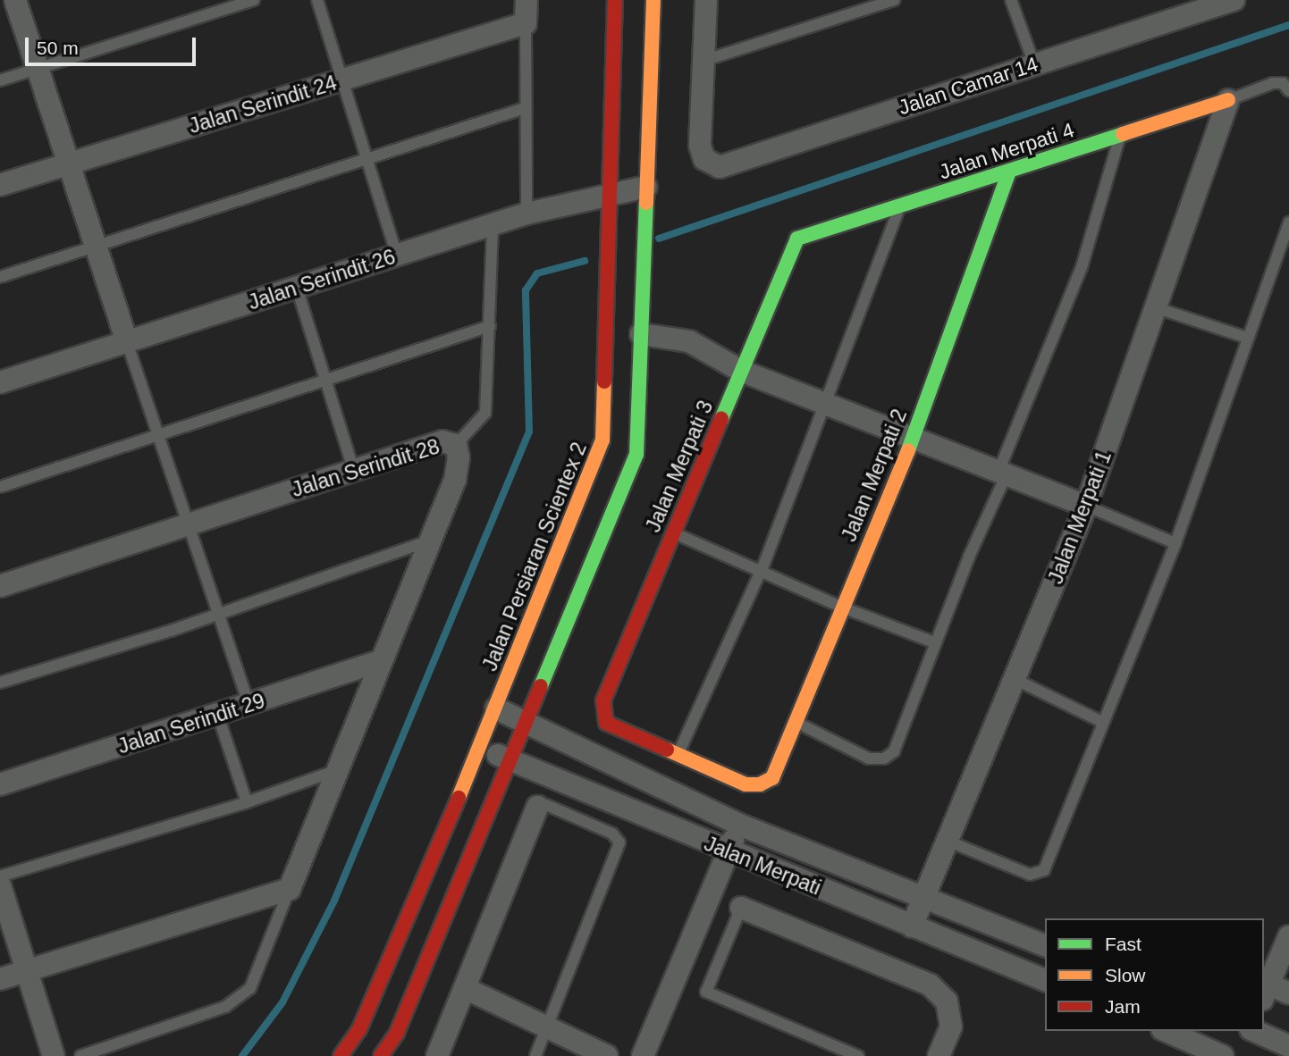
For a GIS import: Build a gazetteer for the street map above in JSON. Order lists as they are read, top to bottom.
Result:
{
  "streets": {
    "street": [
      "Jalan Camar 14",
      "Jalan Serindit 24",
      "Jalan Merpati 4",
      "Jalan Serindit 26",
      "Jalan Merpati 3",
      "Jalan Serindit 28",
      "Jalan Merpati 2",
      "Jalan Merpati 1",
      "Jalan Persiaran Scientex 2",
      "Jalan Serindit 29",
      "Jalan Merpati"
    ]
  },
  "crossings": [
    ["Jalan Merpati 4", "Jalan Merpati 3"],
    ["Jalan Merpati 4", "Jalan Merpati 2"],
    ["Jalan Merpati 4", "Jalan Merpati 1"],
    ["Jalan Serindit 26", "Jalan Persiaran Scientex 2"],
    ["Jalan Merpati 3", "Jalan Merpati 2"],
    ["Jalan Serindit 28", "Jalan Serindit 29"],
    ["Jalan Merpati 1", "Jalan Merpati"],
    ["Jalan Persiaran Scientex 2", "Jalan Merpati"]
  ],
  "legend": ["Fast", "Slow", "Jam"],
  "scale_bar": "50 m"
}
